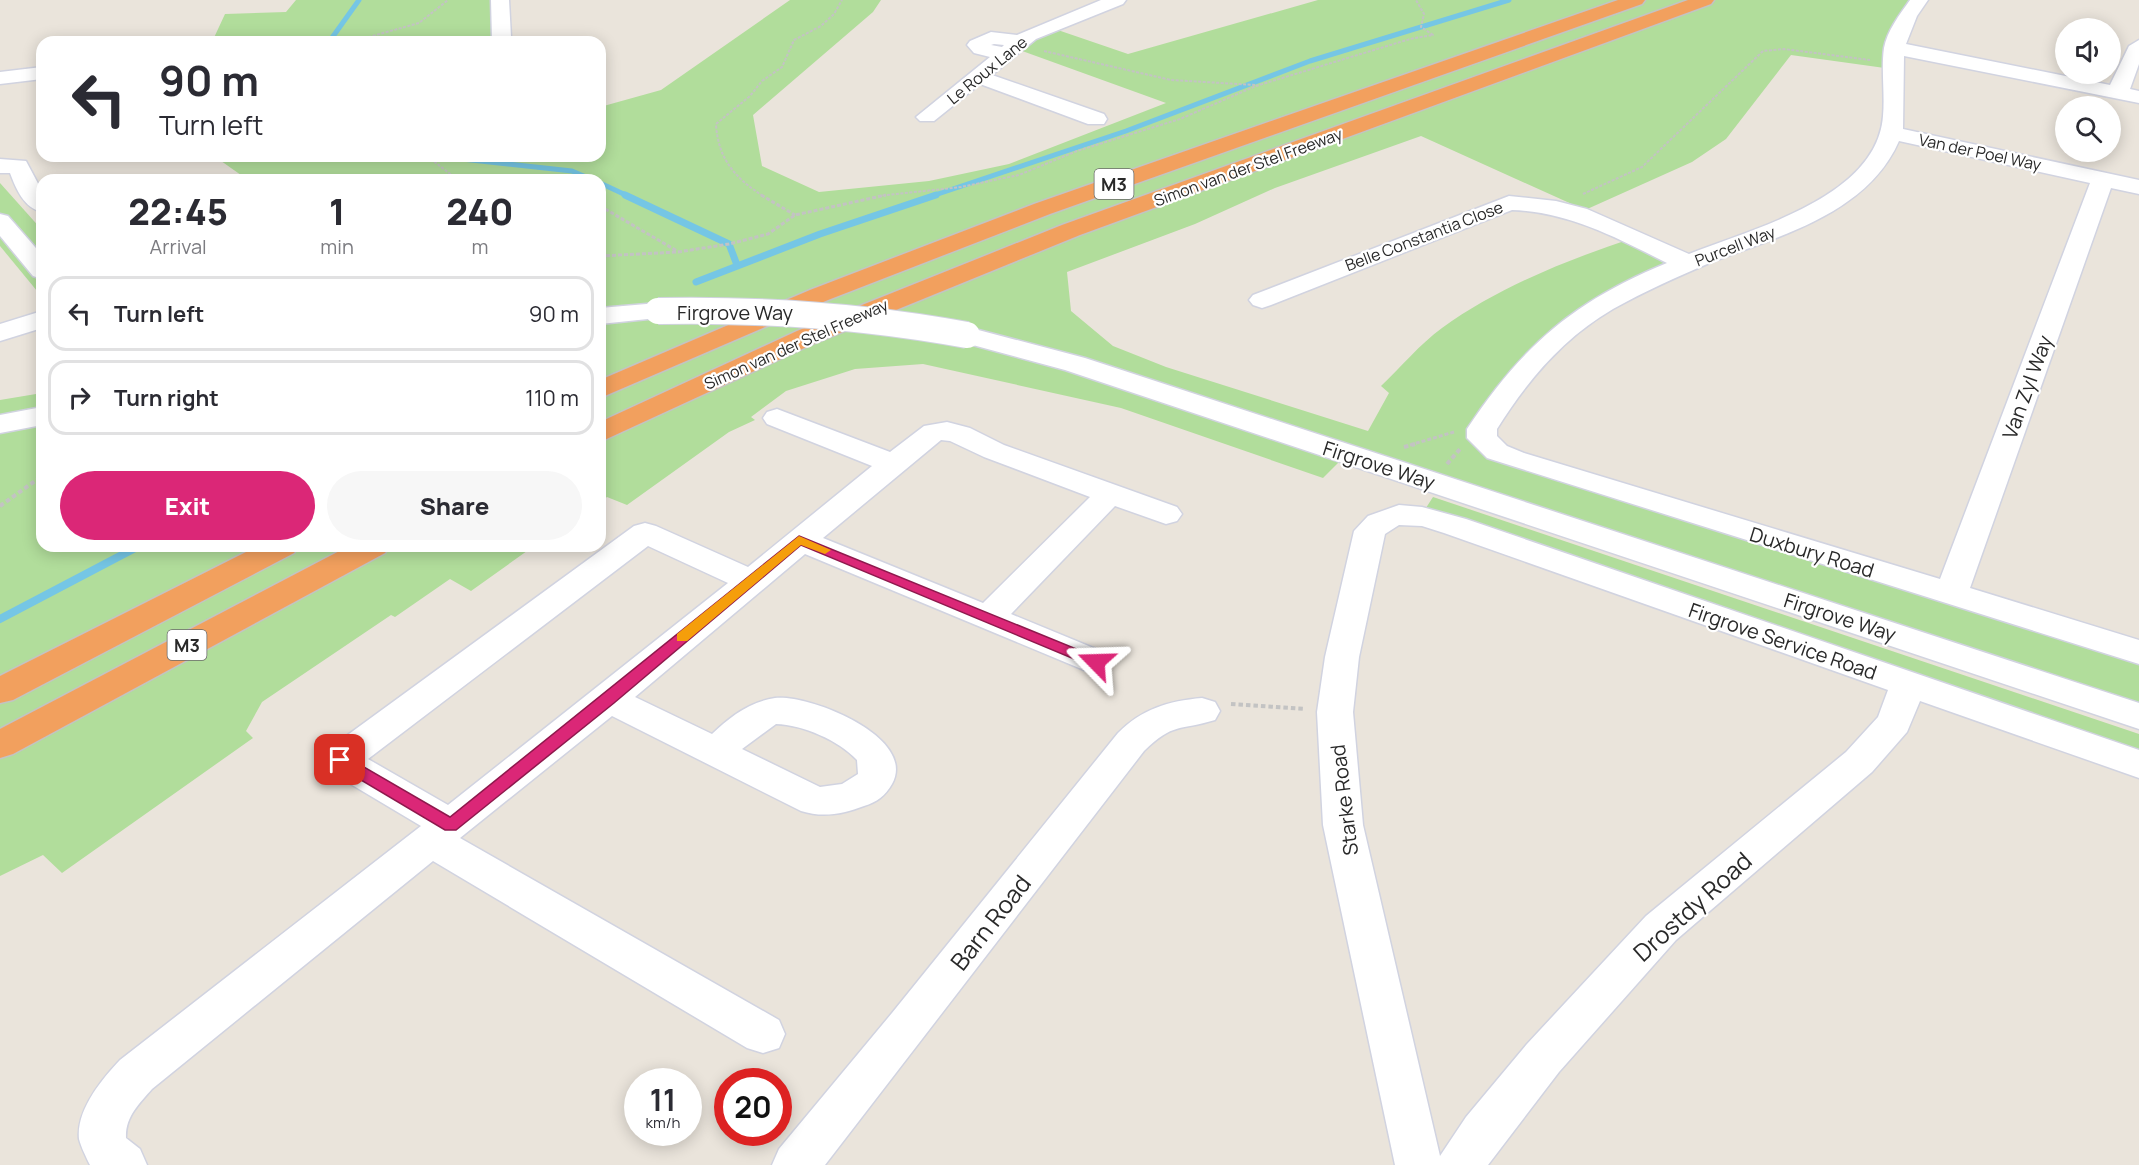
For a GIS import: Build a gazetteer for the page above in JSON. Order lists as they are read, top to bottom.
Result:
{
  "streets": {
    "highway": ["Simon van der Stel Freeway", "M3"],
    "street": [
      "Le Roux Lane",
      "Van der Poel Way",
      "Belle Constantia Close",
      "Purcell Way",
      "Firgrove Way",
      "Van Zyl Way",
      "Duxbury Road",
      "Firgrove Service Road",
      "Starke Road",
      "Drostdy Road",
      "Barn Road"
    ]
  },
  "crossings": [
    ["Van der Poel Way", "Purcell Way"],
    ["Van der Poel Way", "Van Zyl Way"],
    ["Belle Constantia Close", "Purcell Way"],
    ["Purcell Way", "Duxbury Road"],
    ["Van Zyl Way", "Duxbury Road"],
    ["Firgrove Service Road", "Starke Road"],
    ["Firgrove Service Road", "Drostdy Road"]
  ],
  "page": {
    "turn": ["90 m", "Turn left"],
    "eta": [
      "22:45",
      "Arrival",
      "1",
      "min",
      "240",
      "m"
    ],
    "list": [
      {
        "name": "Turn left",
        "value": "90 m"
      },
      {
        "name": "Turn right",
        "value": "110 m"
      }
    ],
    "buttons": ["Exit", "Share"],
    "speed": "11 km/h",
    "limit": "20"
  }
}
